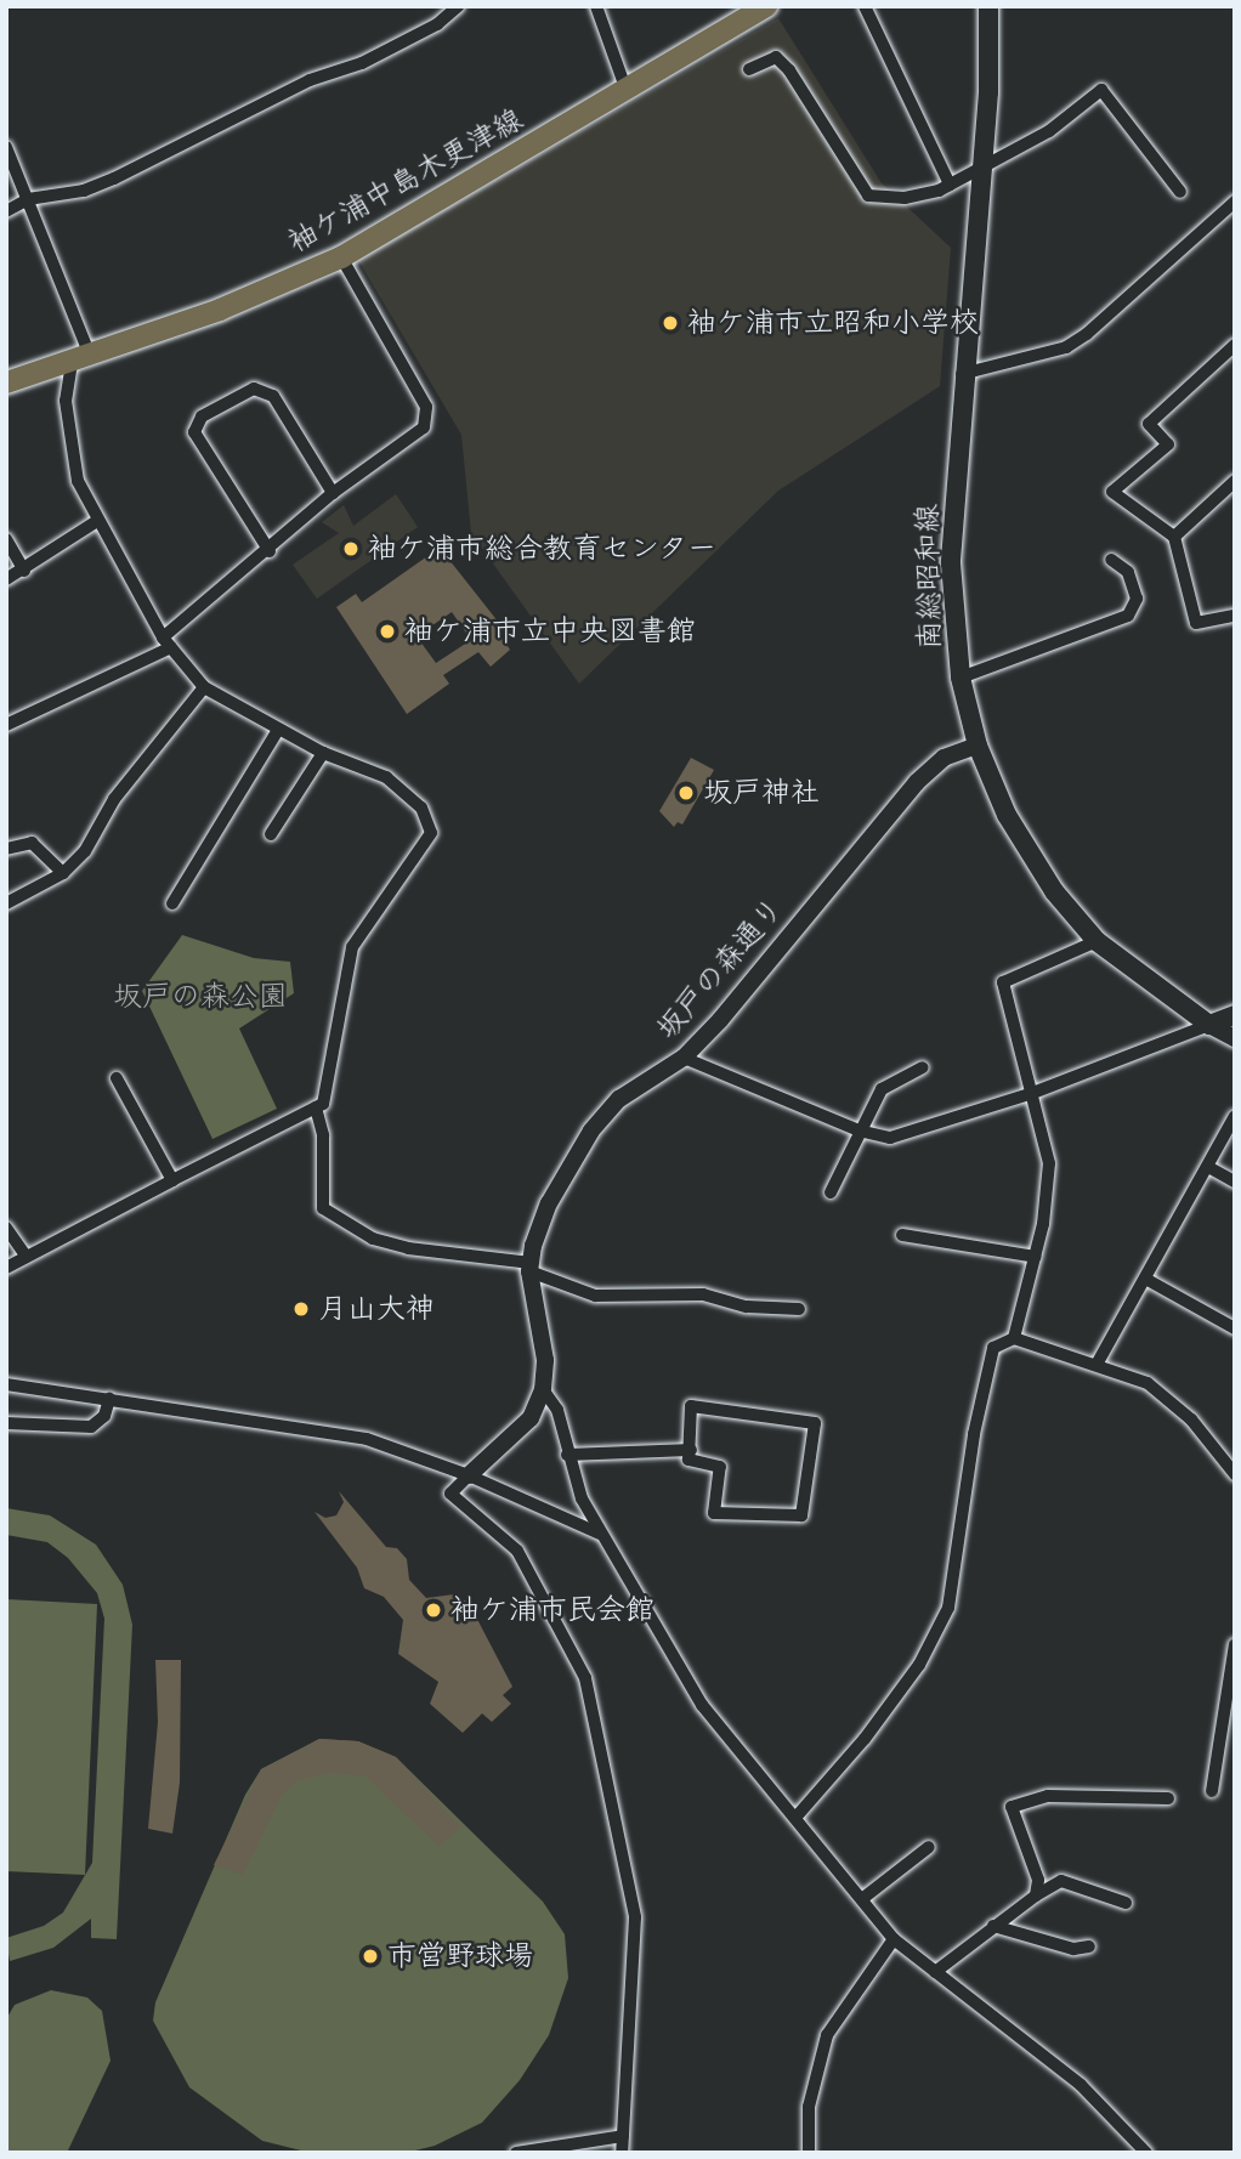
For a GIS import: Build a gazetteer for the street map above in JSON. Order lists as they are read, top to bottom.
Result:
{
  "streets": {
    "main road": ["袖ケ浦中島木更津線", "南総昭和線"],
    "street": ["坂戸の森通り"]
  },
  "crossings": [
    ["南総昭和線", "坂戸の森通り"]
  ],
  "parks": ["坂戸の森公園"],
  "places": [
    "袖ケ浦市立昭和小学校",
    "袖ケ浦市総合教育センター",
    "袖ケ浦市立中央図書館",
    "坂戸神社",
    "月山大神",
    "袖ケ浦市民会館",
    "市営野球場"
  ]
}
